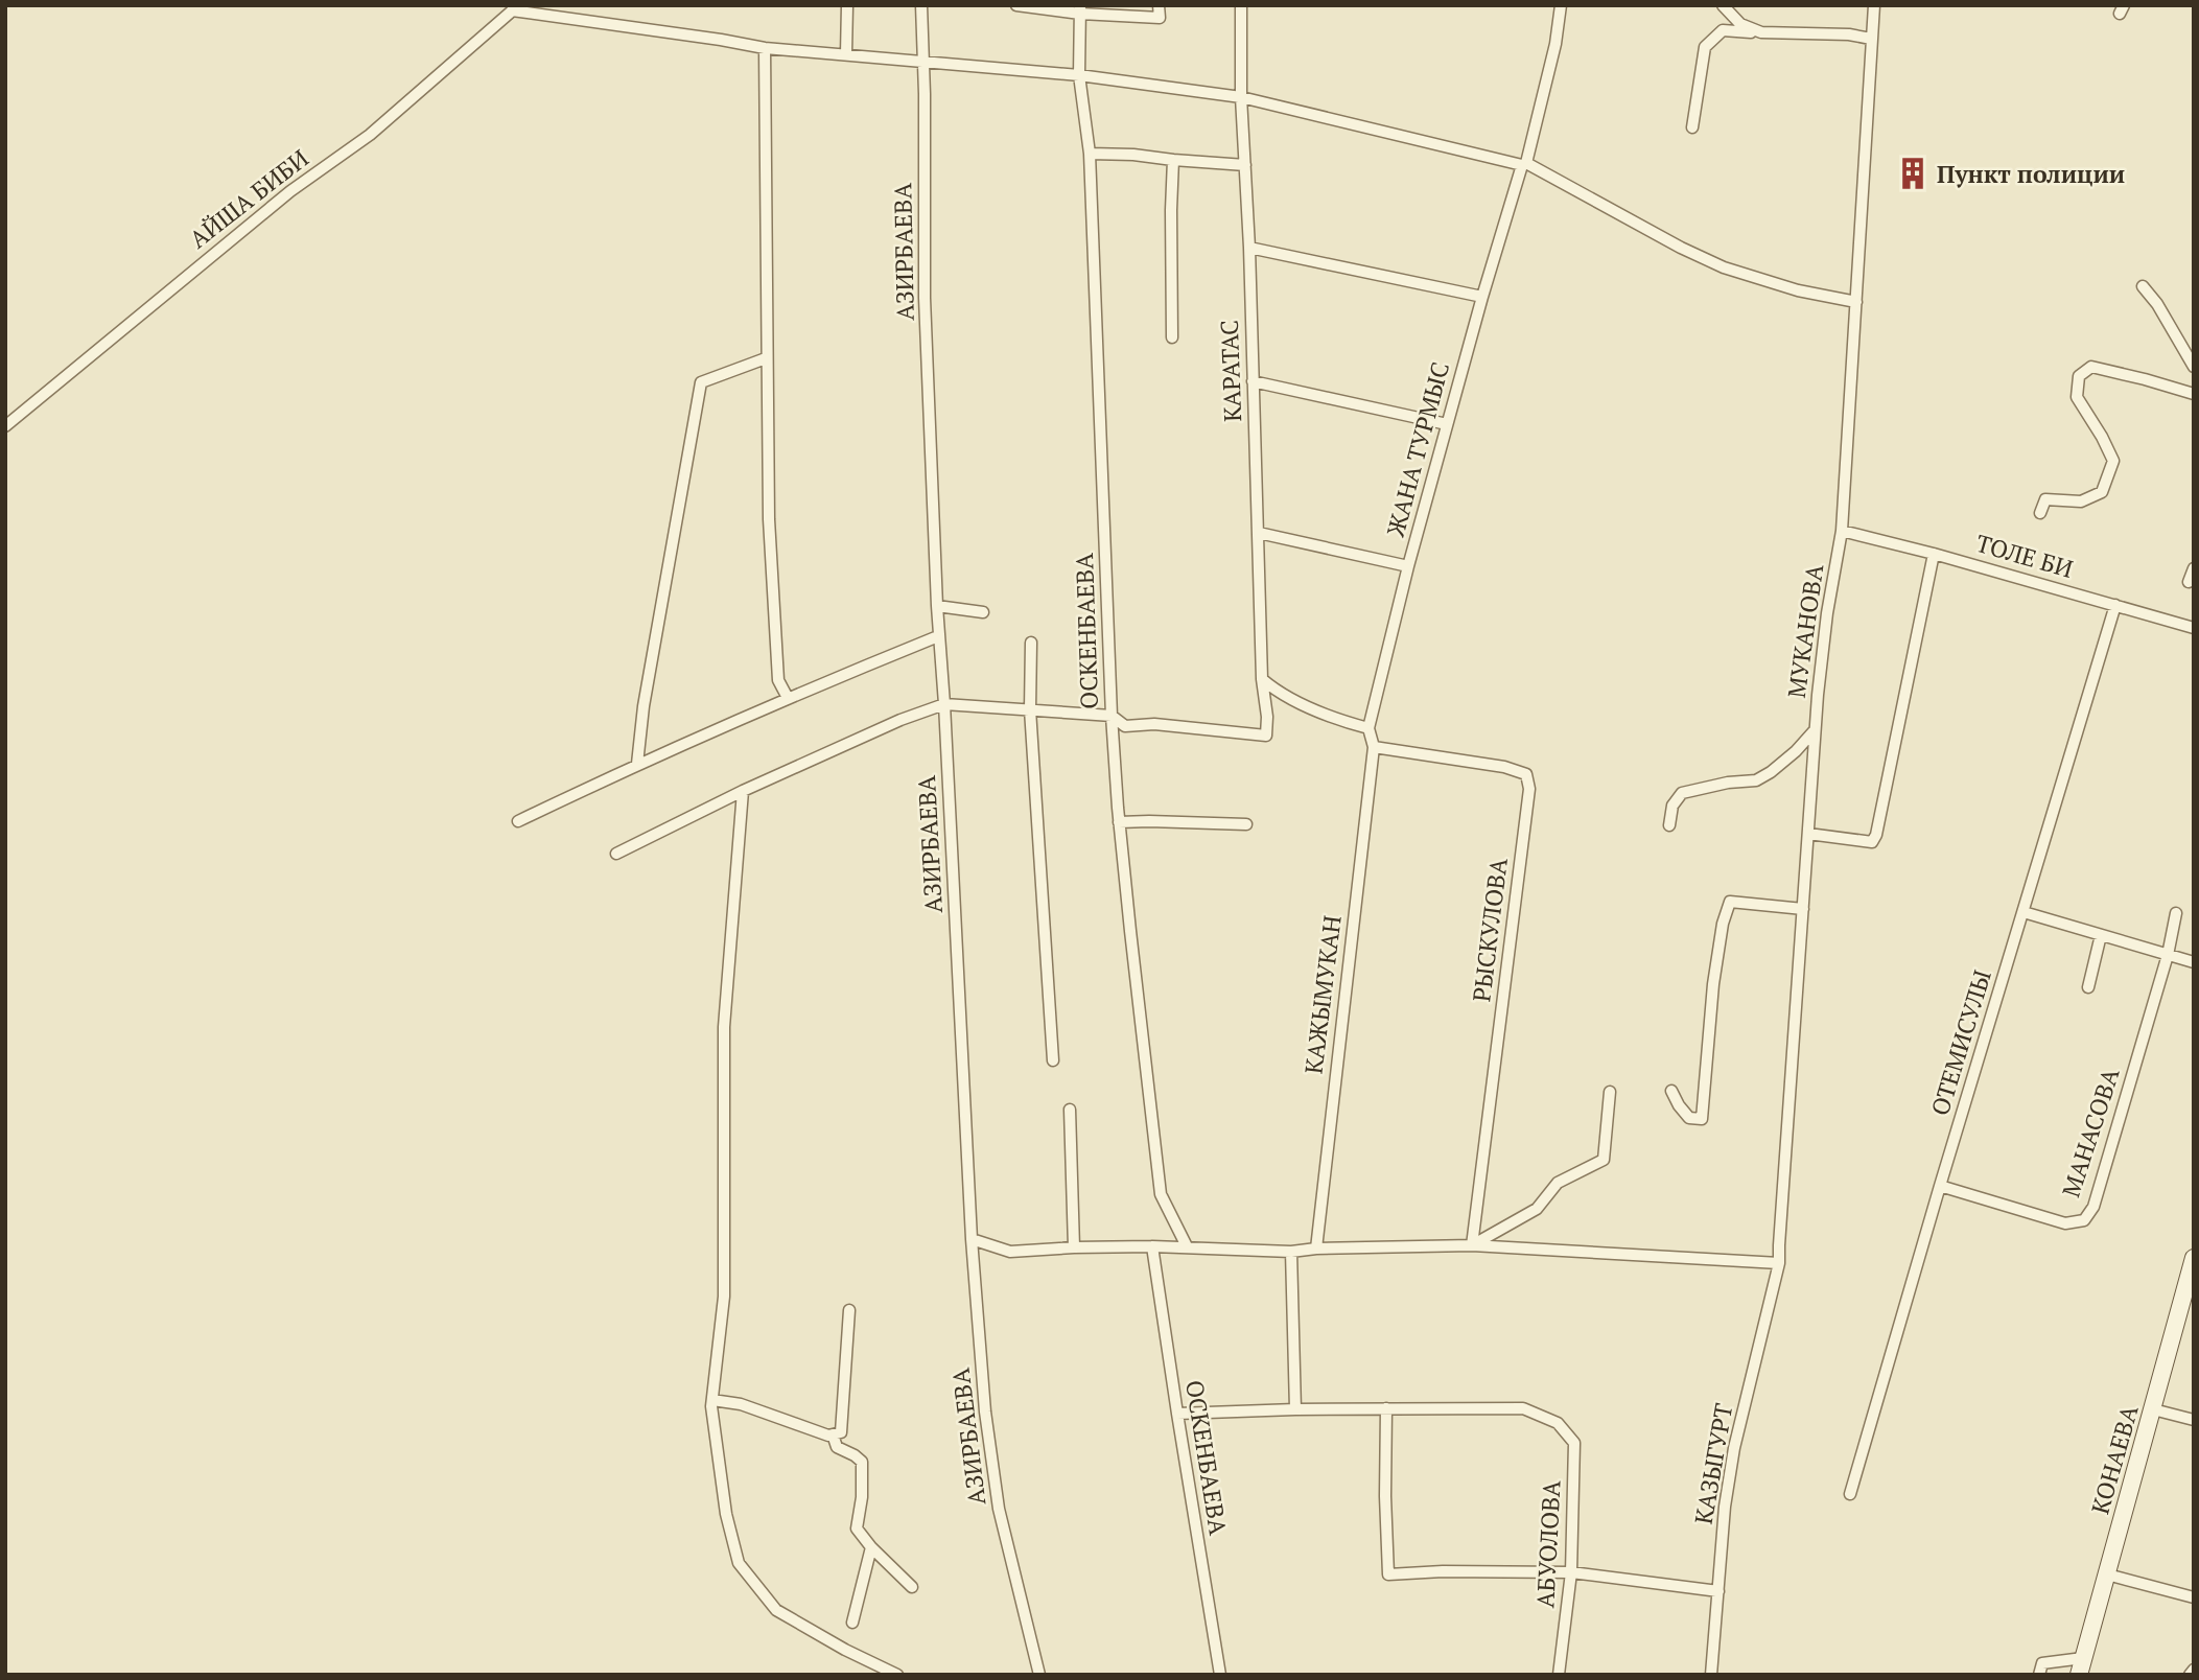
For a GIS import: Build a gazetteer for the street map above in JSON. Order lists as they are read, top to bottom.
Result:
{
  "streets": {
    "main road": ["КОНАЕВА"],
    "street": [
      "АЙША БИБИ",
      "АЗИРБАЕВА",
      "КАРАТАС",
      "ЖАНА ТУРМЫС",
      "ТОЛЕ БИ",
      "ОСКЕНБАЕВА",
      "МУКАНОВА",
      "РЫСКУЛОВА",
      "КАЖЫМУКАН",
      "ОТЕМИСУЛЫ",
      "МАНАСОВА",
      "КАЗЫГУРТ",
      "АБУОЛОВА"
    ]
  },
  "crossings": [
    ["КАРАТАС", "ОСКЕНБАЕВА"],
    ["ЖАНА ТУРМЫС", "РЫСКУЛОВА"],
    ["ЖАНА ТУРМЫС", "КАЖЫМУКАН"],
    ["ТОЛЕ БИ", "МУКАНОВА"],
    ["ТОЛЕ БИ", "ОТЕМИСУЛЫ"],
    ["МУКАНОВА", "КАЗЫГУРТ"],
    ["РЫСКУЛОВА", "КАЖЫМУКАН"],
    ["ОТЕМИСУЛЫ", "МАНАСОВА"]
  ],
  "places": {
    "building": ["Пункт полиции"]
  }
}
